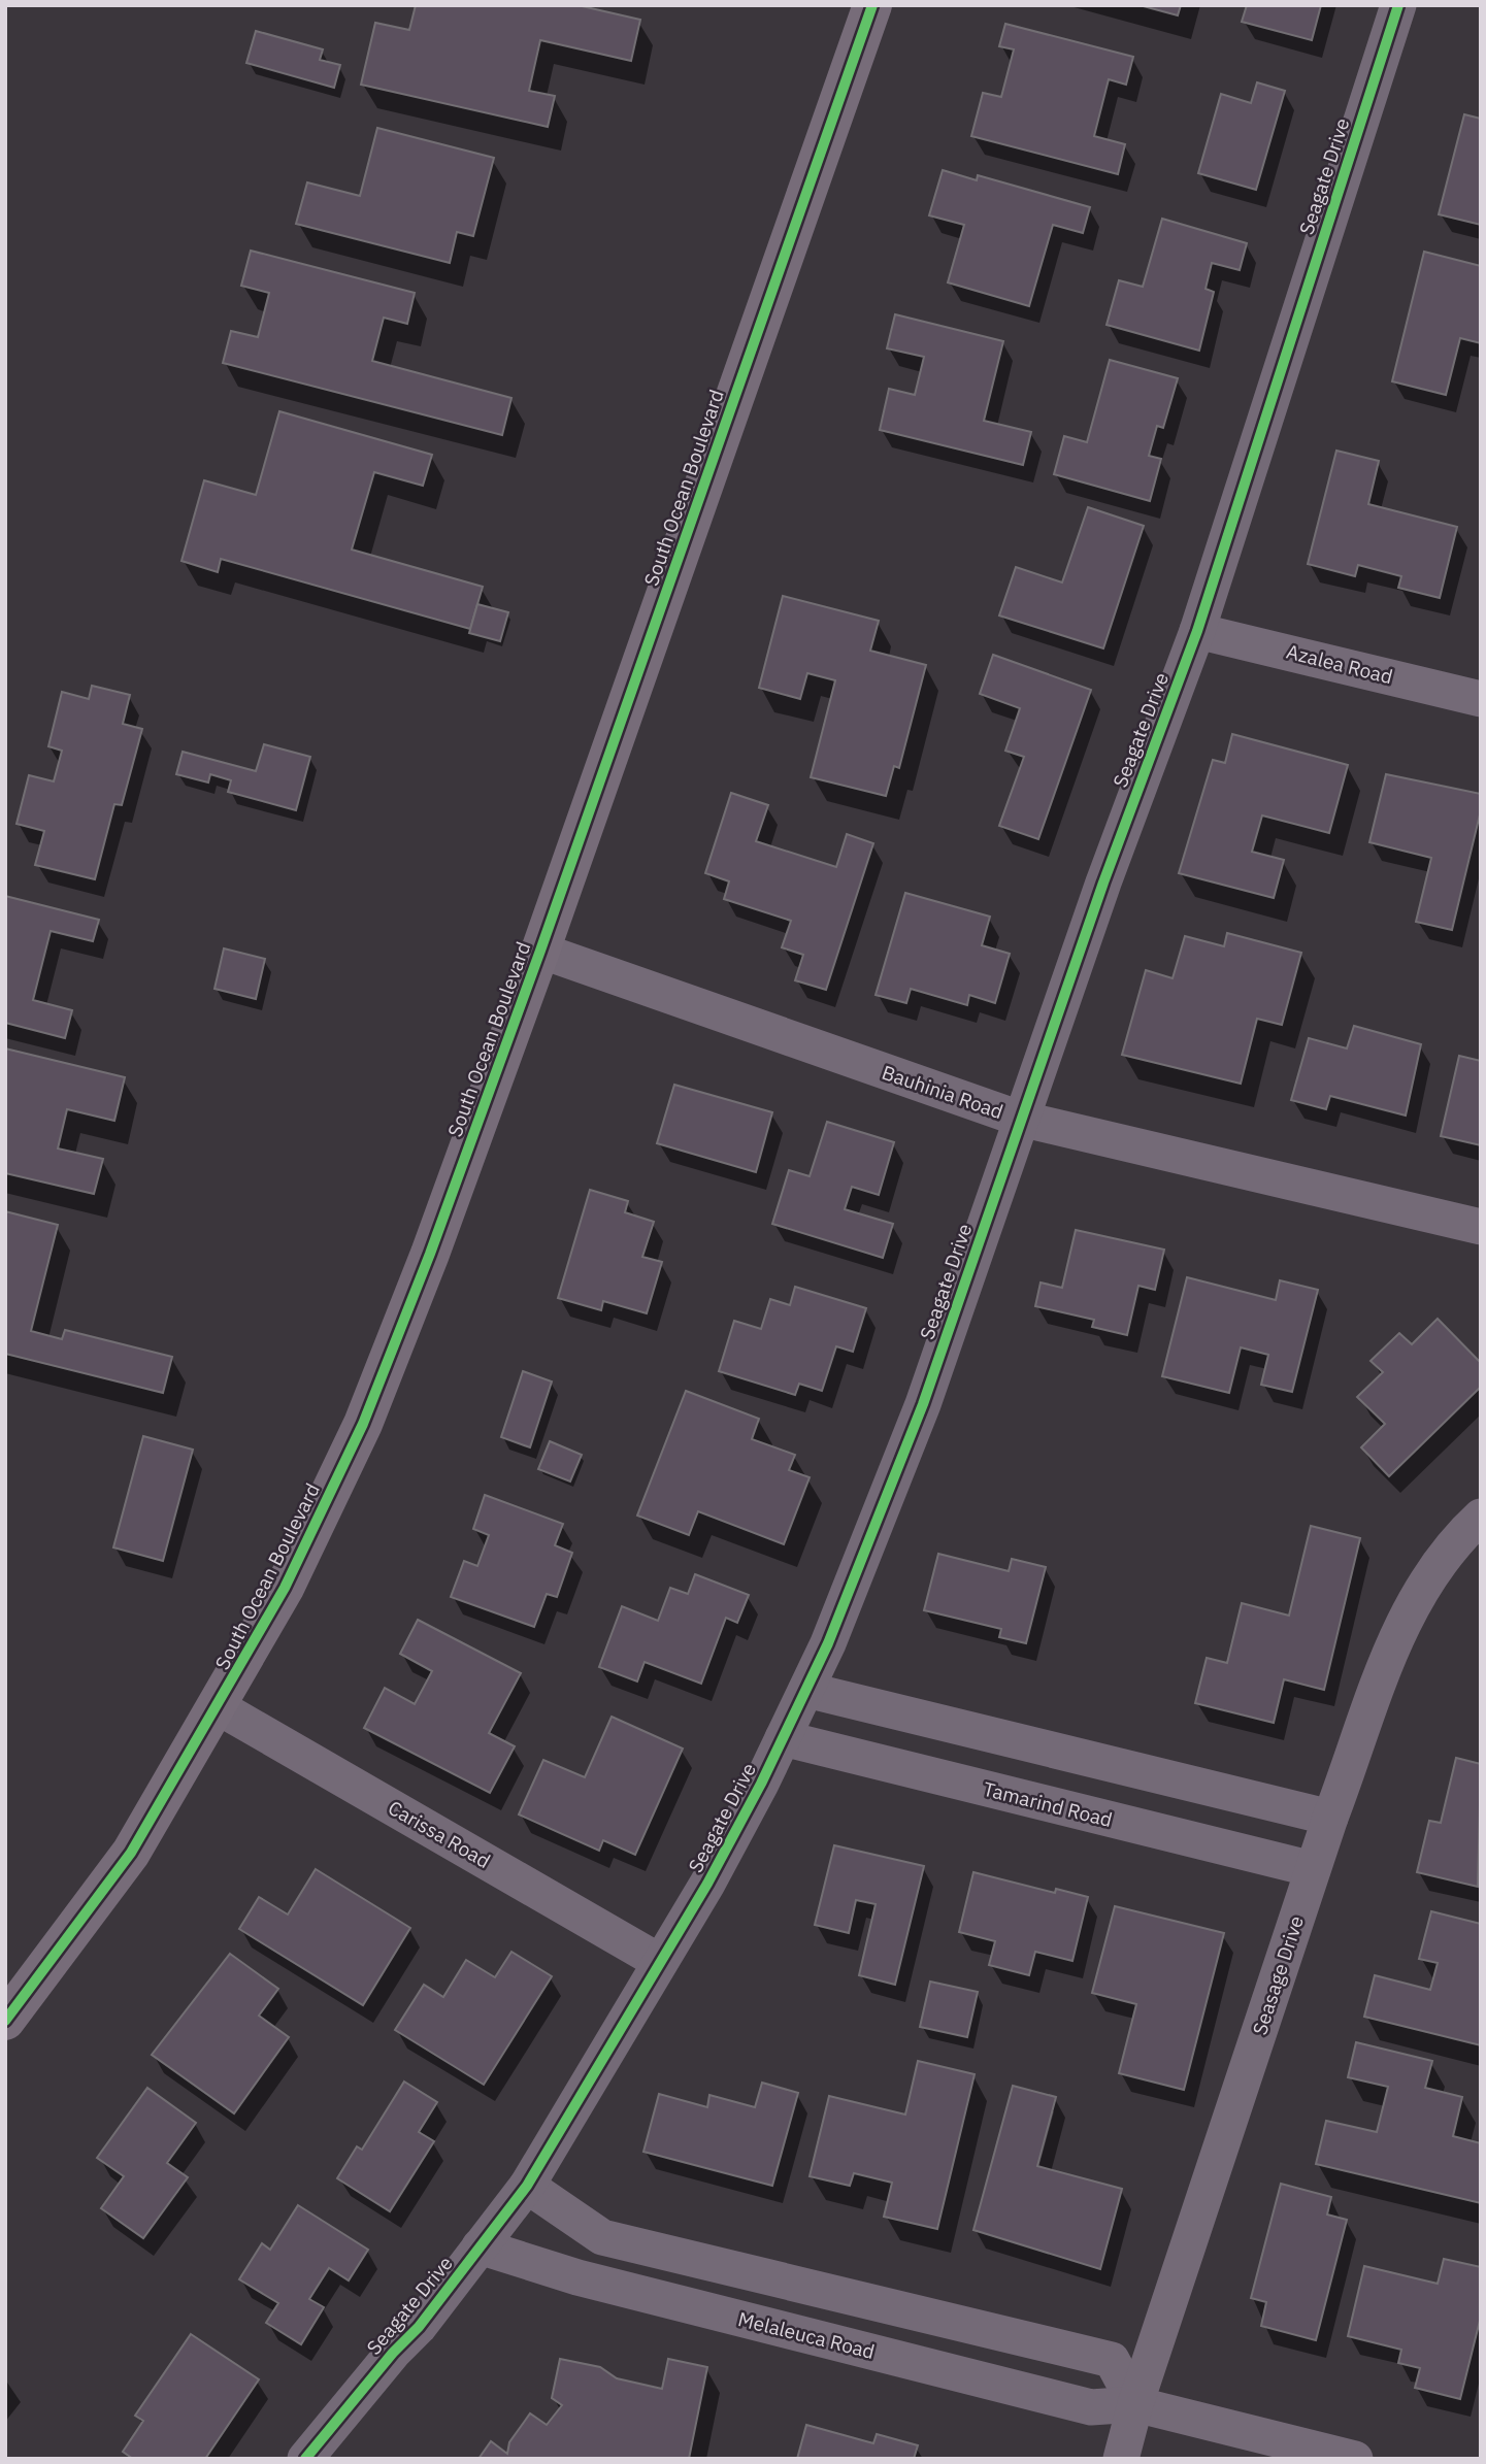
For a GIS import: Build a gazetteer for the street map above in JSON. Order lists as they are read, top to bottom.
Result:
{
  "streets": {
    "main road": ["South Ocean Boulevard"],
    "street": [
      "Seagate Drive",
      "Azalea Road",
      "Bauhinia Road",
      "Tamarind Road",
      "Carissa Road",
      "Seasage Drive",
      "Melaleuca Road"
    ]
  },
  "crossings": [
    ["Seagate Drive", "Azalea Road"],
    ["Seagate Drive", "Bauhinia Road"],
    ["Seagate Drive", "Tamarind Road"],
    ["Seagate Drive", "Carissa Road"],
    ["Seagate Drive", "Melaleuca Road"],
    ["South Ocean Boulevard", "Bauhinia Road"],
    ["South Ocean Boulevard", "Carissa Road"],
    ["Tamarind Road", "Seasage Drive"],
    ["Seasage Drive", "Melaleuca Road"]
  ]
}
